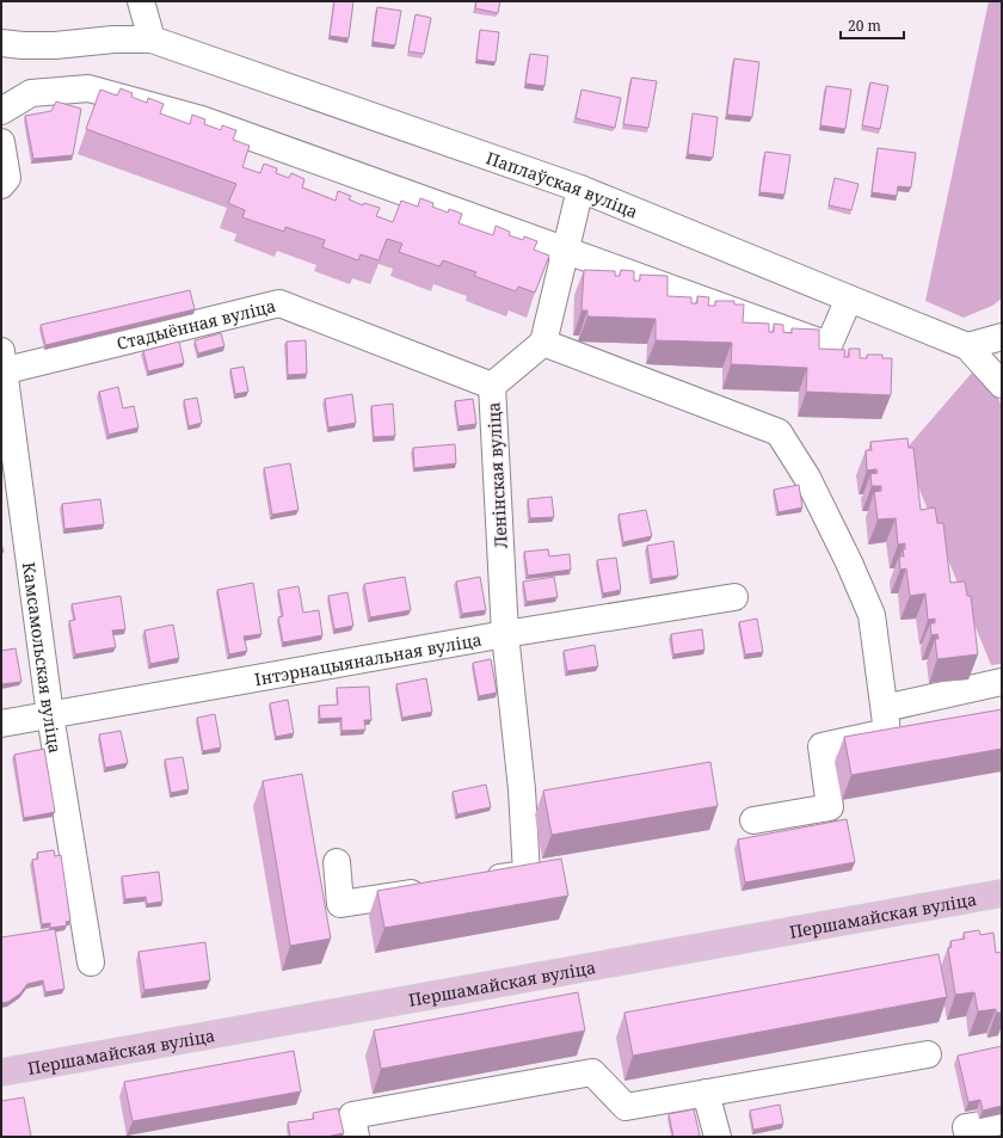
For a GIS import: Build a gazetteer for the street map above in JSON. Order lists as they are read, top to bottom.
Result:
{
  "streets": {
    "main road": ["Першамайская вуліца"],
    "street": [
      "Паплаўская вуліца",
      "Стадыённая вуліца",
      "Ленінская вуліца",
      "Камсамольская вуліца",
      "Інтэрнацыянальная вуліца"
    ]
  },
  "crossings": [
    ["Стадыённая вуліца", "Ленінская вуліца"],
    ["Стадыённая вуліца", "Камсамольская вуліца"],
    ["Ленінская вуліца", "Інтэрнацыянальная вуліца"],
    ["Камсамольская вуліца", "Інтэрнацыянальная вуліца"]
  ],
  "scale_bar": "20 m"
}
